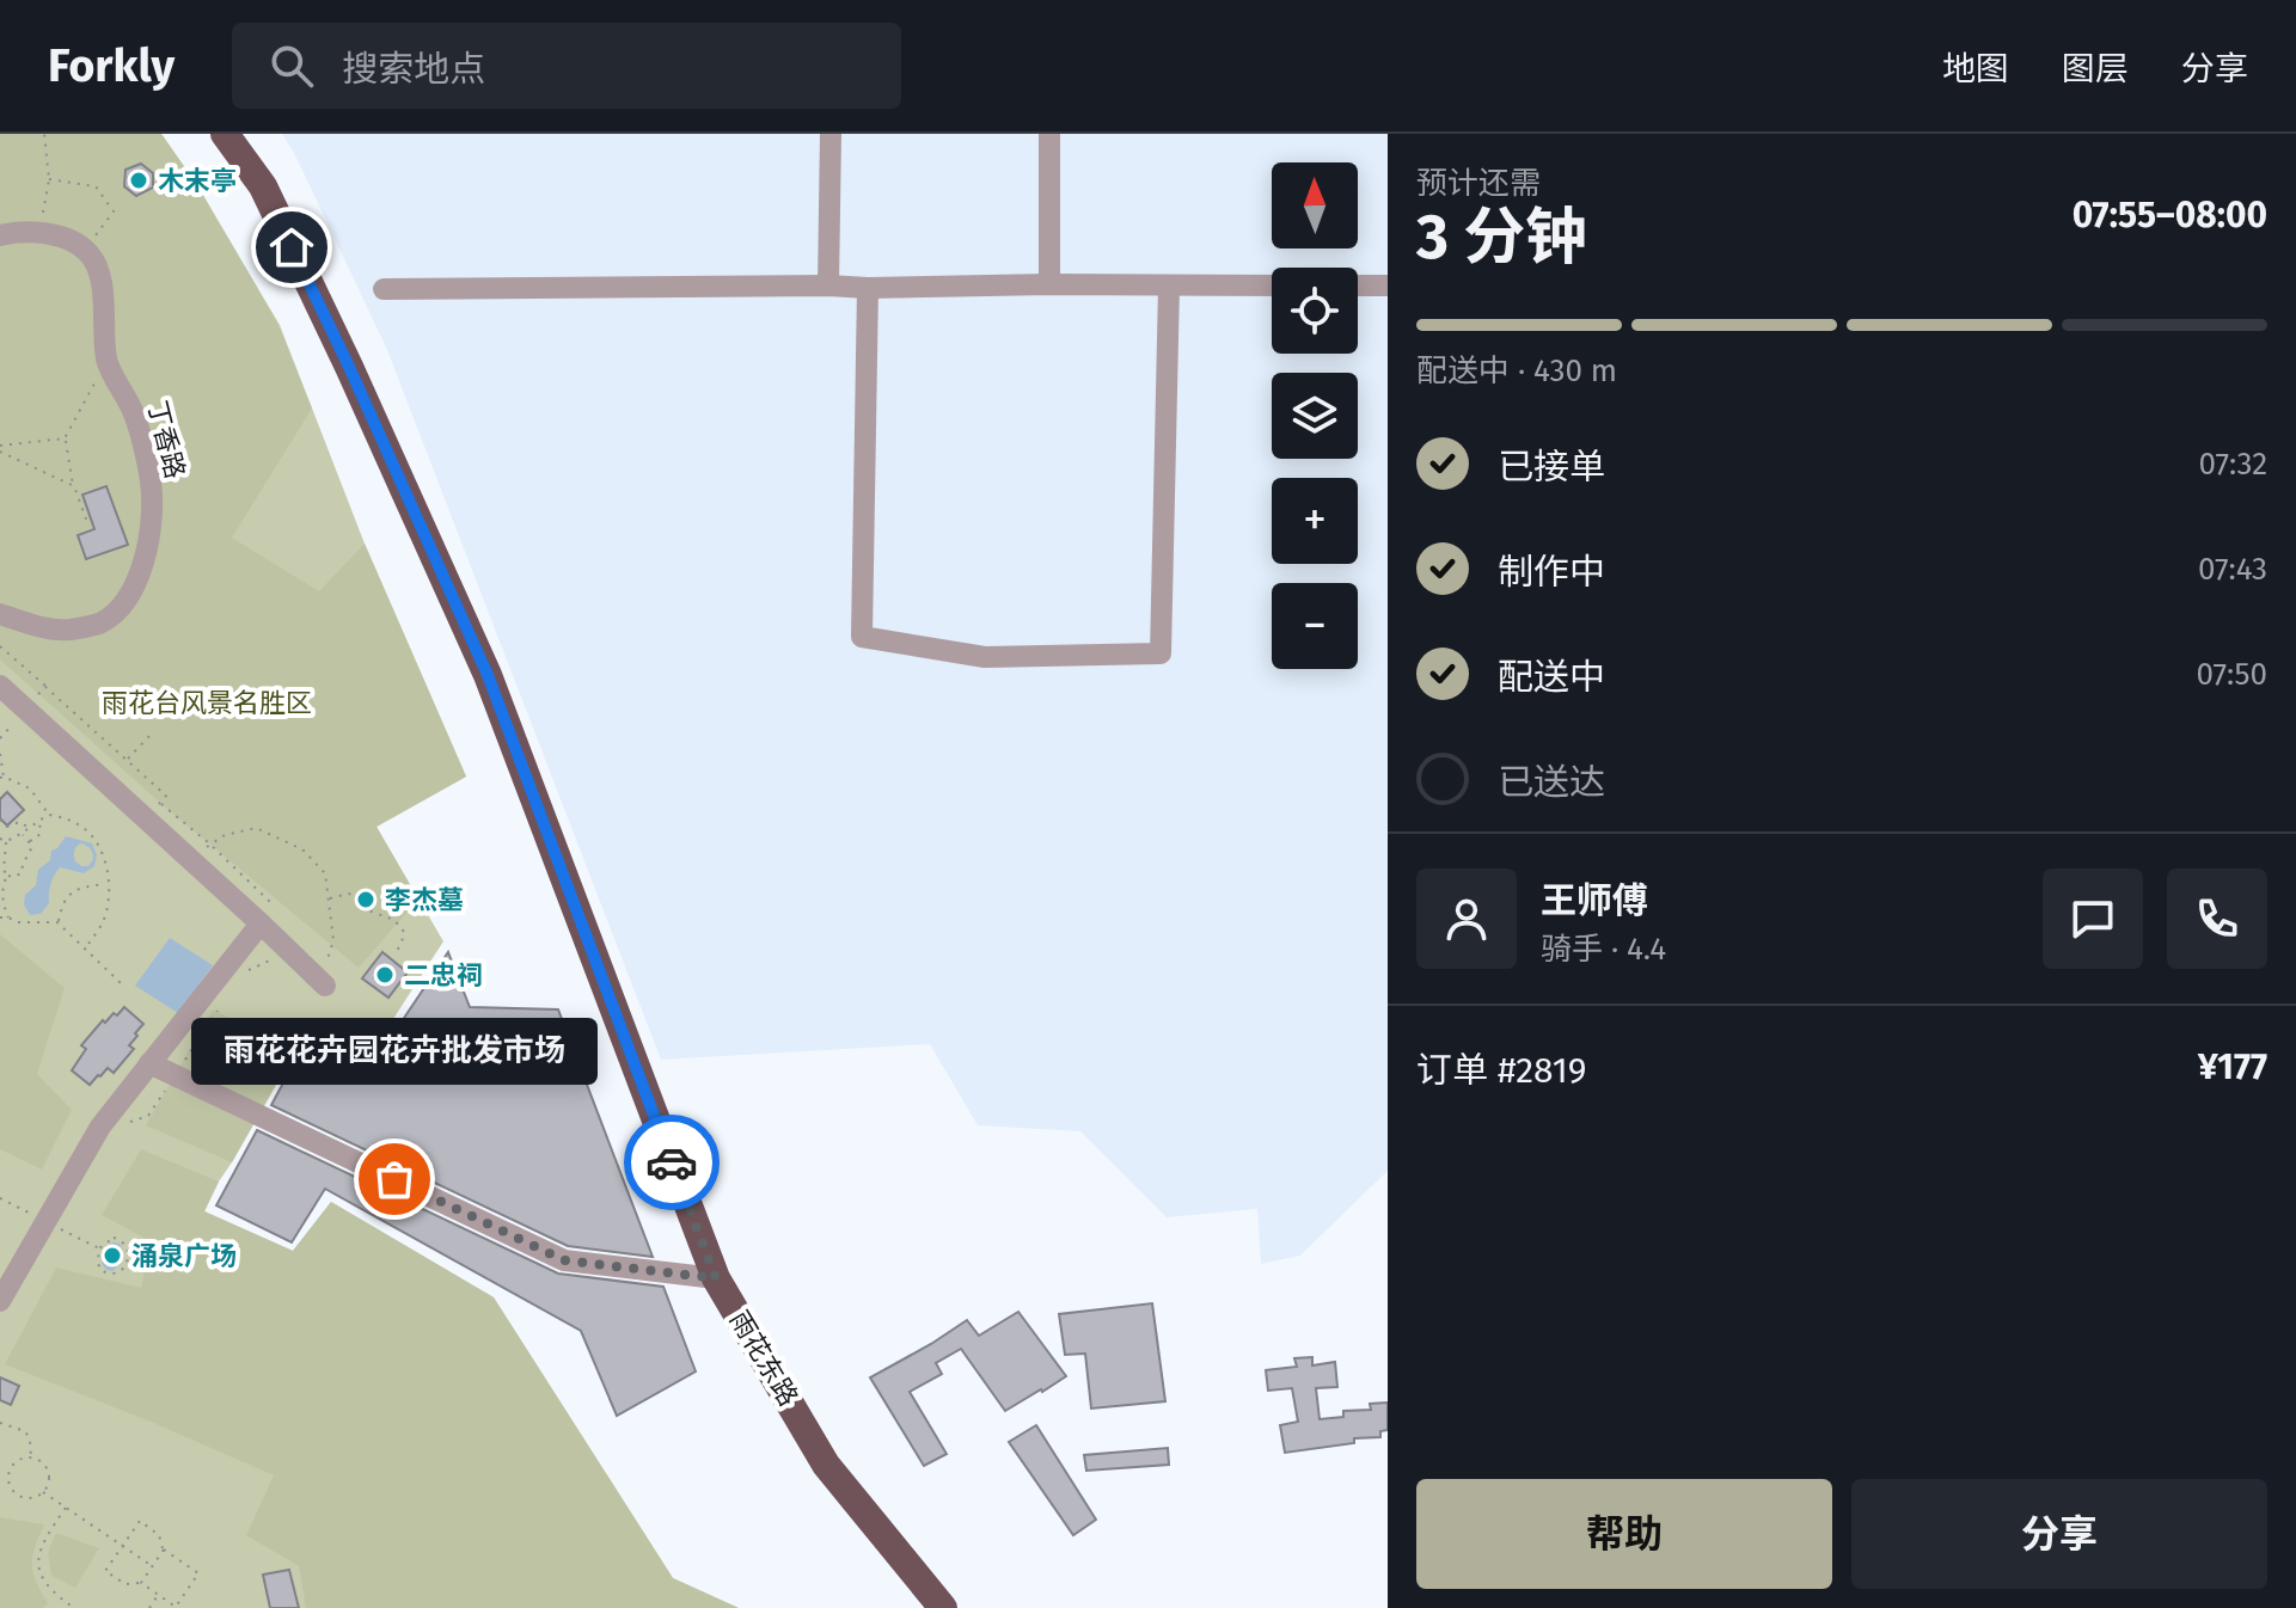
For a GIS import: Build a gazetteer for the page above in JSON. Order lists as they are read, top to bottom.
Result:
{
  "streets": {
    "main road": ["雨花东路"],
    "street": ["丁香路"]
  },
  "parks": ["雨花台风景名胜区"],
  "places": [
    "木末亭",
    "李杰墓",
    "二忠祠",
    "雨花花卉园花卉批发市场",
    "涌泉广场"
  ],
  "north": "top",
  "page": {
    "header": "Forkly",
    "search": "搜索地点",
    "nav": ["地图", "图层", "分享"],
    "heading": ["3 分钟", "预计还需", "07:55–08:00"],
    "panel": [
      "王师傅",
      "骑手 · 4.4",
      "订单 #2819",
      "¥177"
    ],
    "map_buttons": ["+", "−"],
    "bar": "配送中 · 430 m",
    "list": [
      ["已接单", "07:32"],
      ["制作中", "07:43"],
      ["配送中", "07:50"],
      "已送达"
    ],
    "bubble": "雨花花卉园花卉批发市场",
    "buttons": ["帮助", "分享"]
  }
}
